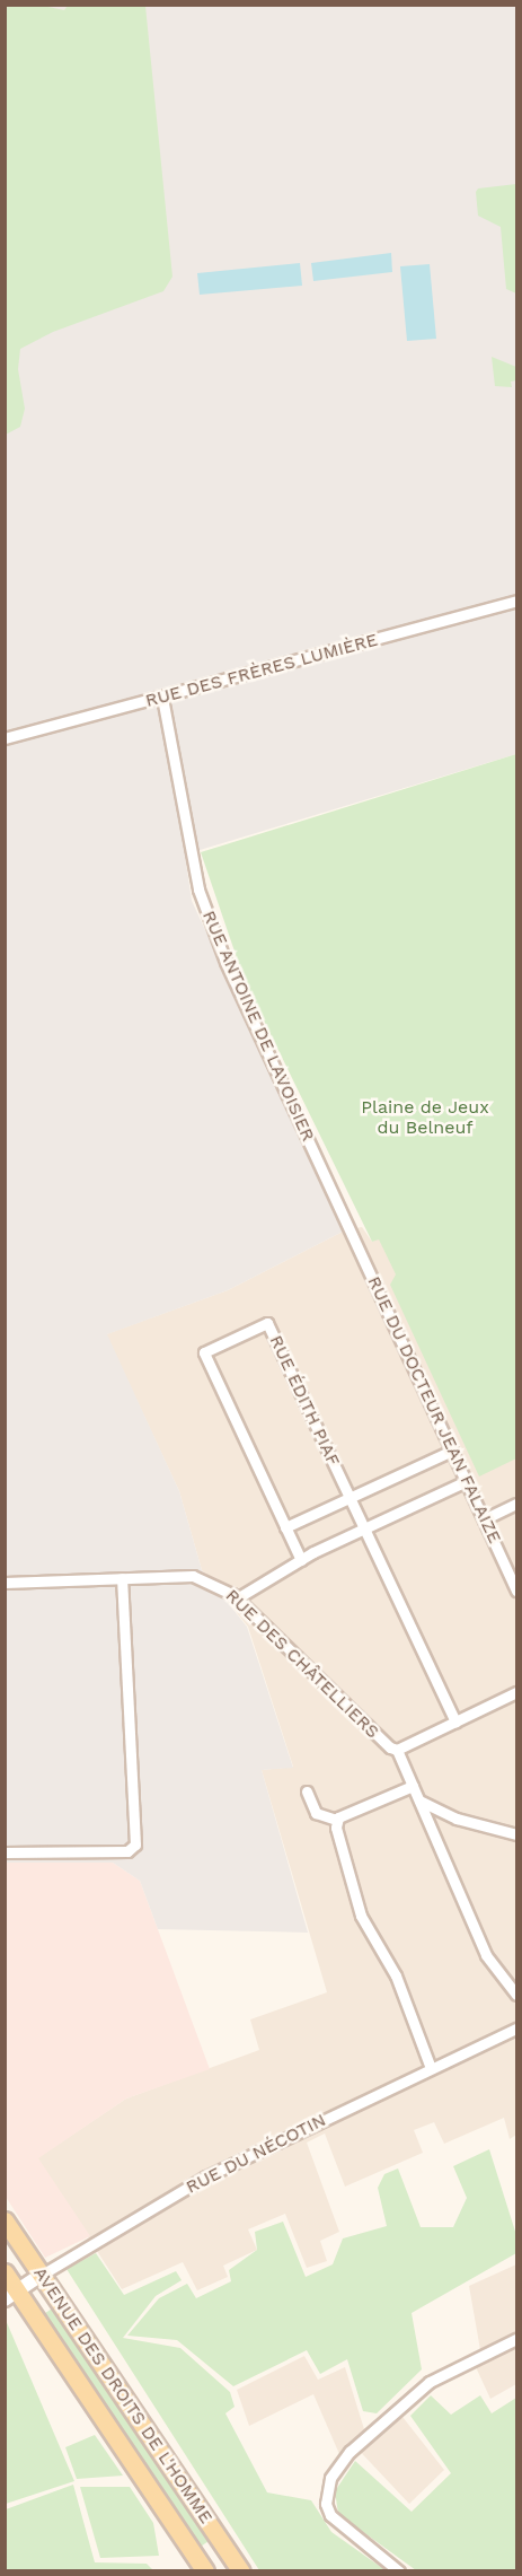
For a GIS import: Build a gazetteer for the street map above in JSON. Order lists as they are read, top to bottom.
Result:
{
  "streets": {
    "main road": ["AVENUE DES DROITS DE L'HOMME"],
    "street": [
      "RUE DES FRÈRES LUMIÈRE",
      "RUE ANTOINE DE LAVOISIER",
      "RUE ÉDITH PIAF",
      "RUE DU DOCTEUR JEAN FALAIZE",
      "RUE DES CHÂTELLIERS",
      "RUE DU NÉCOTIN"
    ]
  },
  "crossings": [
    ["RUE DES FRÈRES LUMIÈRE", "RUE ANTOINE DE LAVOISIER"],
    ["RUE ANTOINE DE LAVOISIER", "RUE DU DOCTEUR JEAN FALAIZE"],
    ["RUE DU NÉCOTIN", "AVENUE DES DROITS DE L'HOMME"]
  ],
  "parks": ["Plaine de Jeux du Belneuf"]
}
